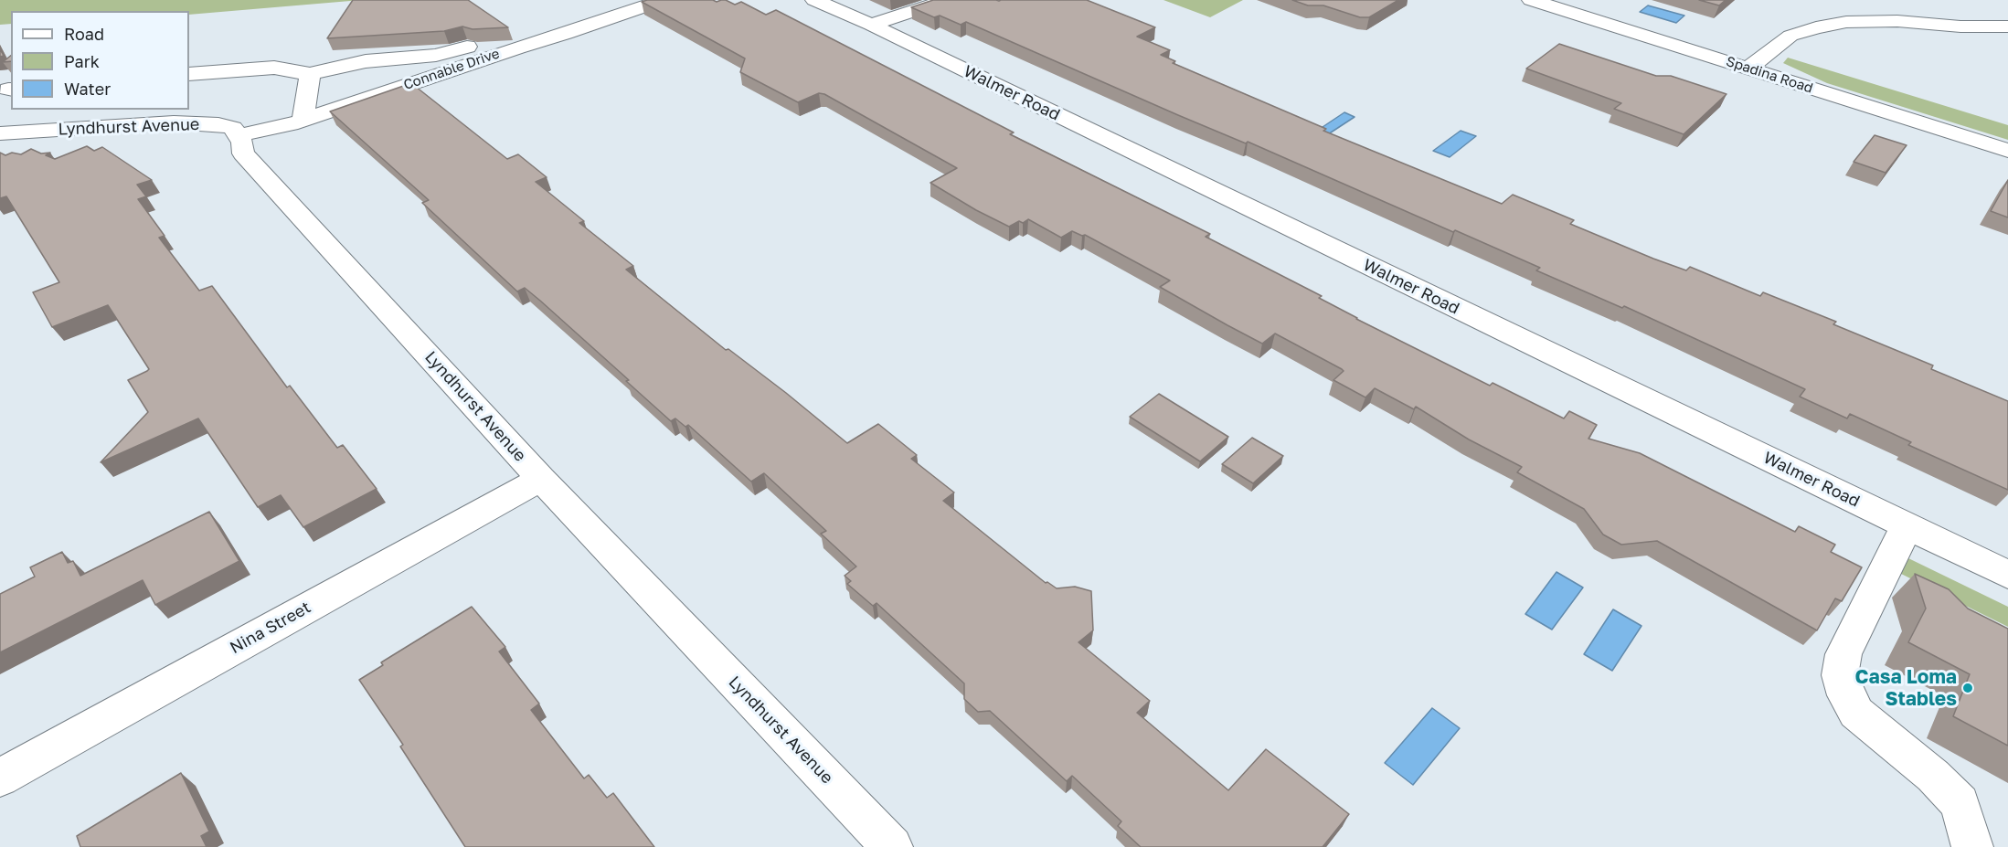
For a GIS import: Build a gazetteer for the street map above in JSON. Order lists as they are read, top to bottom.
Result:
{
  "streets": {
    "street": [
      "Connable Drive",
      "Spadina Road",
      "Walmer Road",
      "Lyndhurst Avenue",
      "Nina Street"
    ]
  },
  "crossings": [
    ["Connable Drive", "Lyndhurst Avenue"],
    ["Lyndhurst Avenue", "Nina Street"]
  ],
  "places": ["Casa Loma Stables"],
  "legend": ["Road", "Park", "Water"]
}
